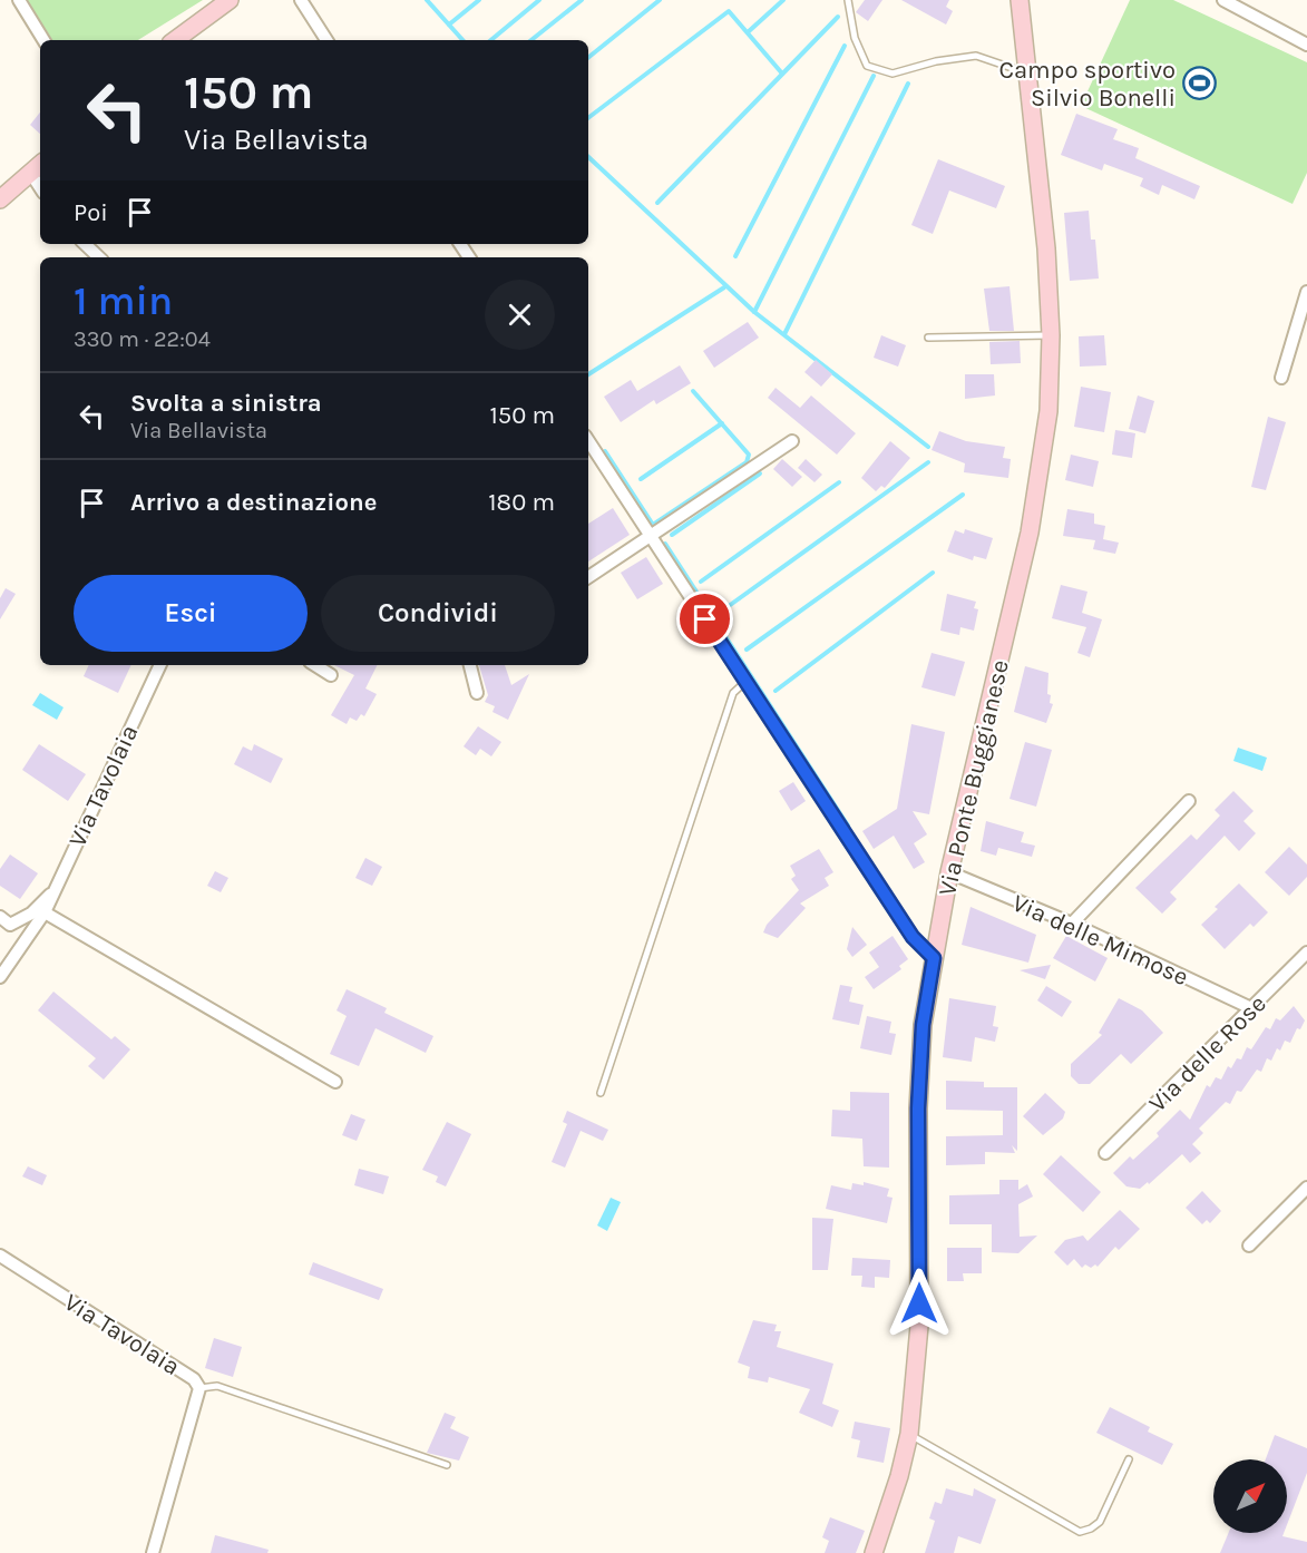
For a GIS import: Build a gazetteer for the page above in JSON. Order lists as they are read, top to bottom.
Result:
{
  "streets": {
    "main road": ["Via Ponte Buggianese"],
    "street": ["Via Tavolaia", "Via delle Mimose", "Via delle Rose"]
  },
  "crossings": [
    ["Via Ponte Buggianese", "Via delle Mimose"],
    ["Via delle Mimose", "Via delle Rose"]
  ],
  "places": {
    "sports": ["Campo sportivo Silvio Bonelli"]
  },
  "north": "top right",
  "page": {
    "turn": ["150 m", "Via Bellavista"],
    "then": "Poi",
    "heading": ["1 min", "330 m · 22:04"],
    "list": [
      {
        "name": "Svolta a sinistra",
        "note": "Via Bellavista",
        "value": "150 m"
      },
      {
        "name": "Arrivo a destinazione",
        "value": "180 m"
      }
    ],
    "buttons": ["Esci", "Condividi"]
  }
}
